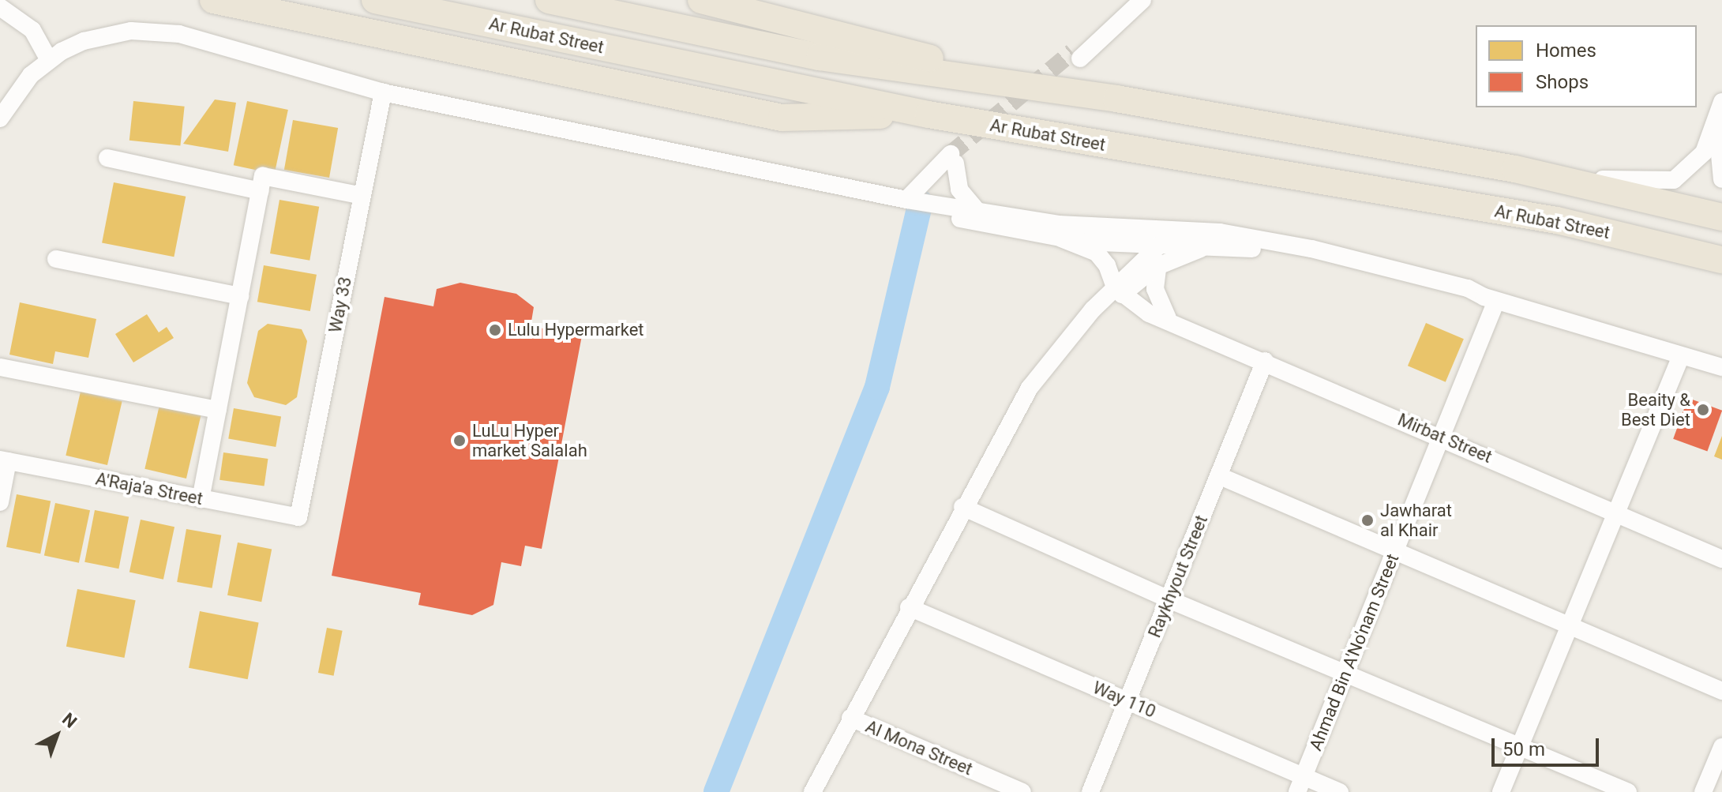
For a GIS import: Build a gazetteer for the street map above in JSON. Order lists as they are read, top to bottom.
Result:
{
  "streets": {
    "highway": ["Ar Rubat Street"],
    "street": [
      "Way 33",
      "Mirbat Street",
      "A'Raja'a Street",
      "Raykhyout Street",
      "Ahmad Bin A'No'nam Street",
      "Way 110",
      "Al Mona Street"
    ]
  },
  "crossings": [
    ["Way 33", "A'Raja'a Street"],
    ["Mirbat Street", "Raykhyout Street"],
    ["Mirbat Street", "Ahmad Bin A'No'nam Street"],
    ["Raykhyout Street", "Way 110"],
    ["Ahmad Bin A'No'nam Street", "Way 110"]
  ],
  "places": [
    "Lulu Hypermarket",
    "Beaity & Best Diet",
    "LuLu Hyper market Salalah",
    "Jawharat al Khair"
  ],
  "legend": ["Homes", "Shops"],
  "scale_bar": "50 m",
  "north": "top right"
}
